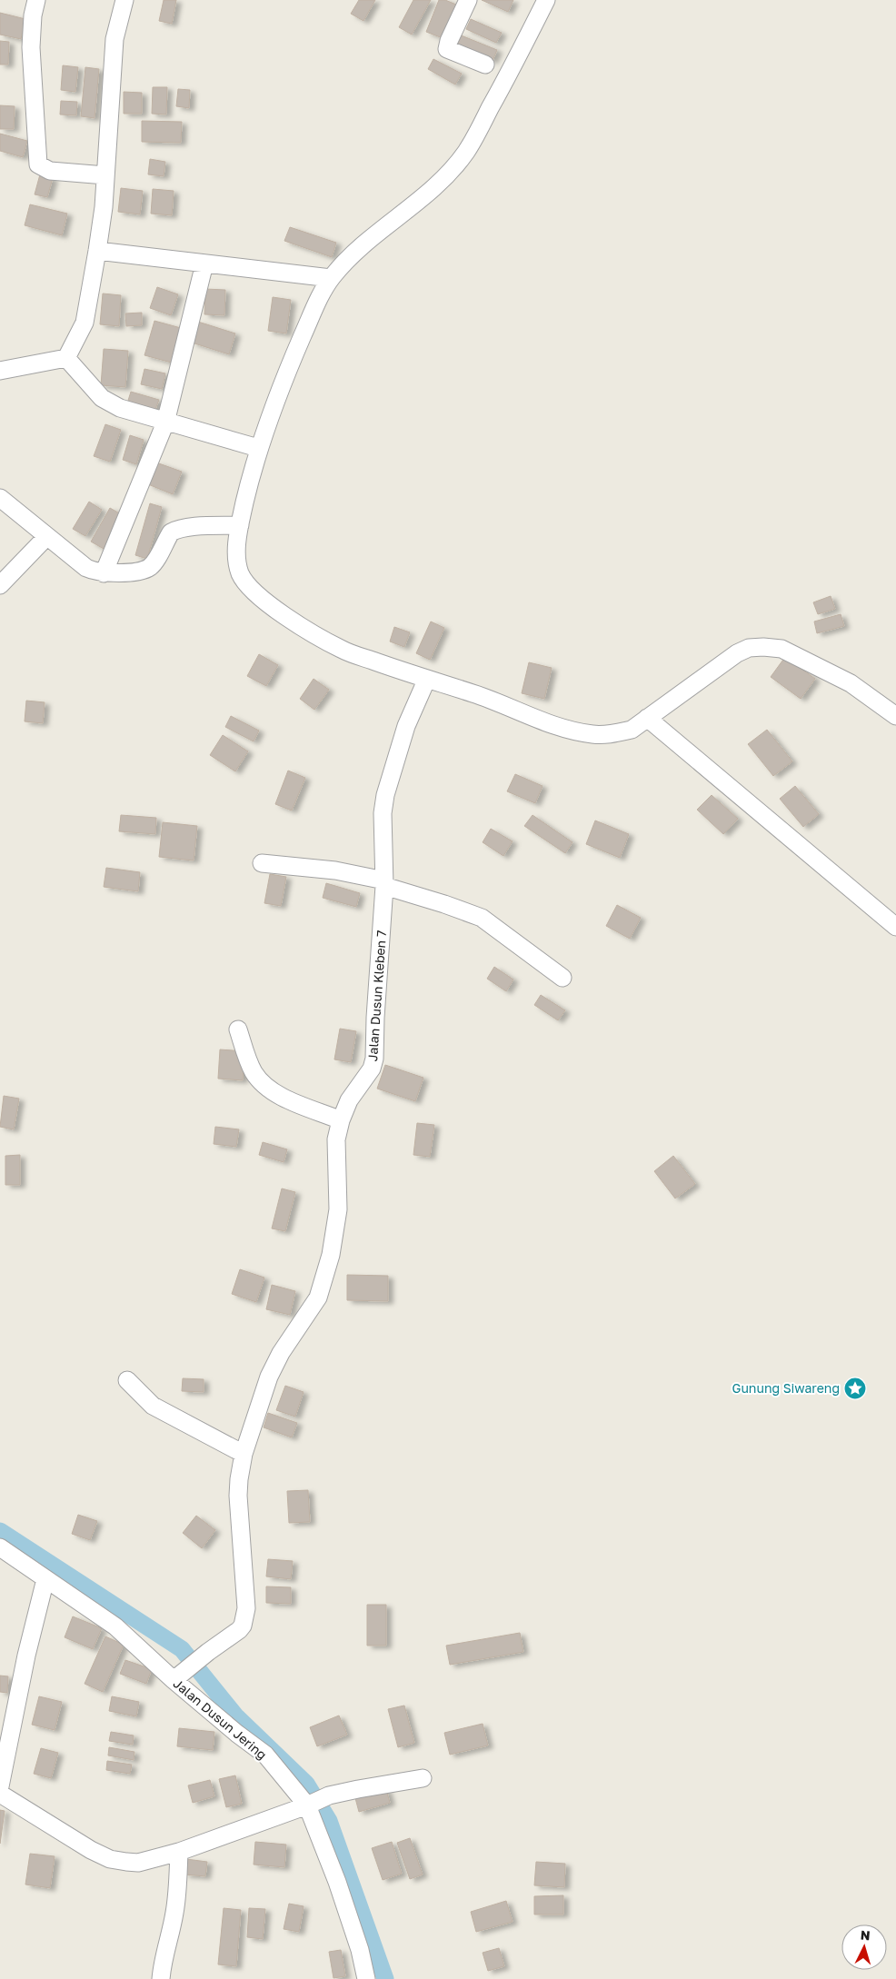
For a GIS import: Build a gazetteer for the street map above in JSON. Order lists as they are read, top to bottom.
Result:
{
  "streets": {
    "street": ["Jalan Dusun Kleben 7", "Jalan Dusun Jering"]
  },
  "crossings": [
    ["Jalan Dusun Kleben 7", "Jalan Dusun Jering"]
  ],
  "places": {
    "place": ["Gunung Siwareng"]
  },
  "north": "top"
}
